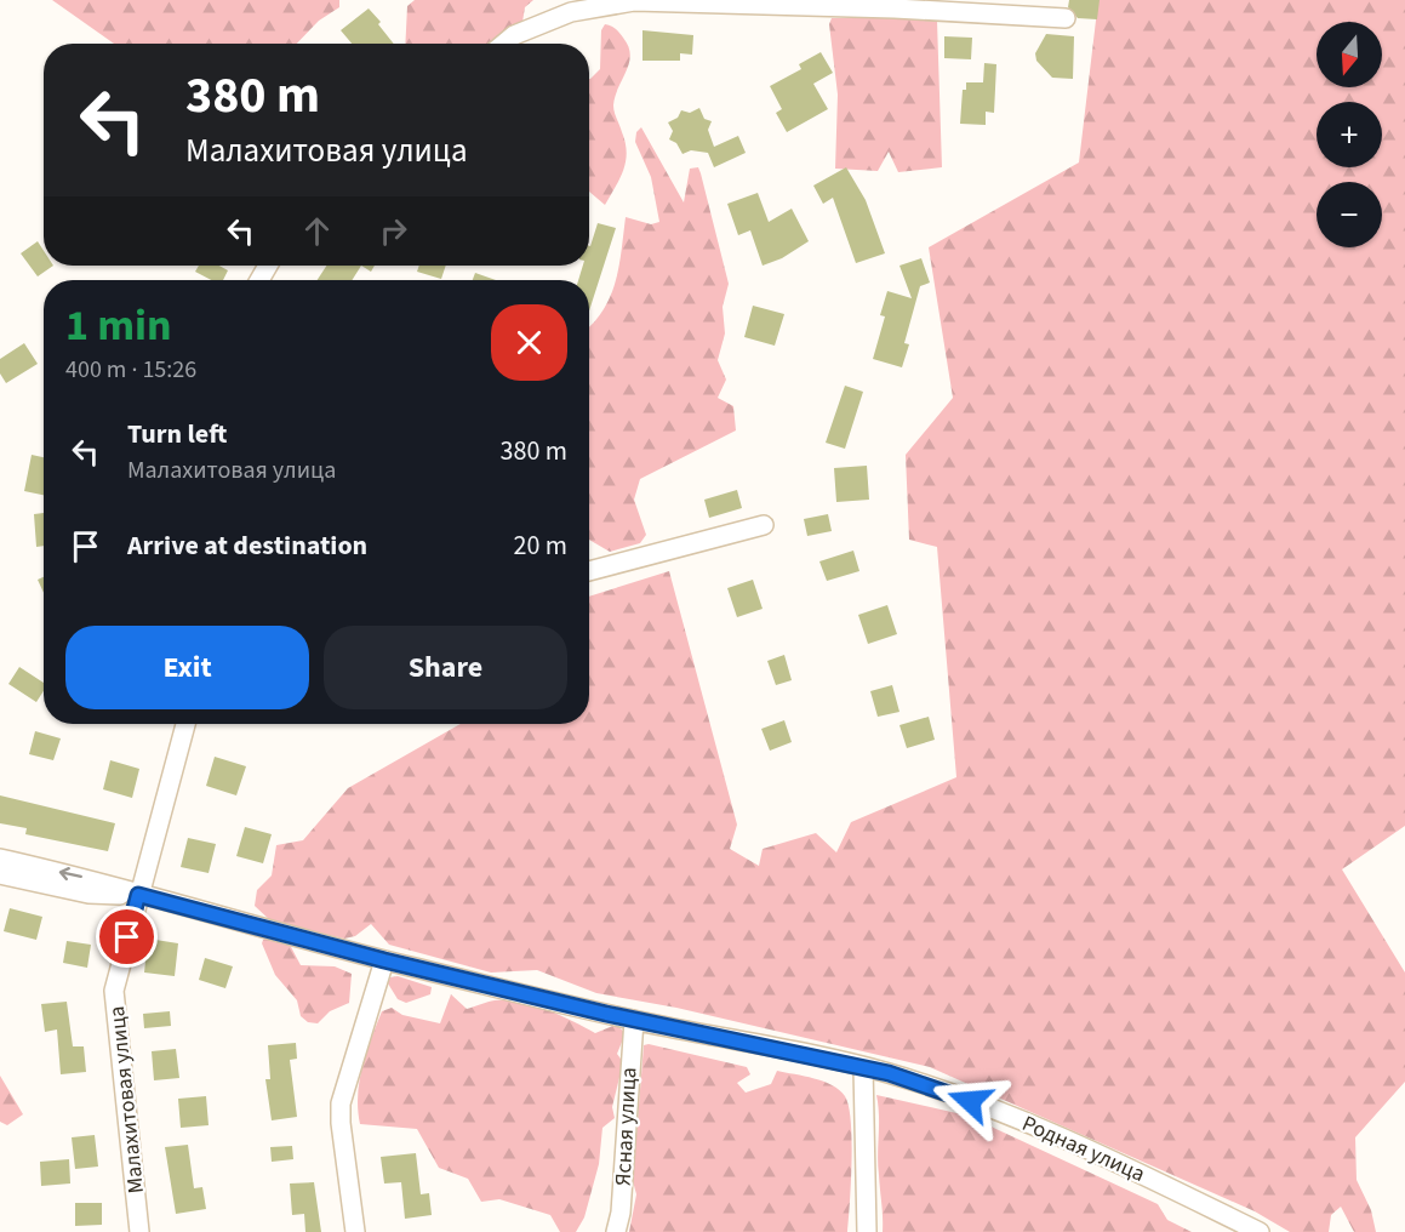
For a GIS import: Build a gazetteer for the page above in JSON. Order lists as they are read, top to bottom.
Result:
{
  "streets": {
    "street": ["Малахитовая улица", "Ясная улица", "Родная улица"]
  },
  "crossings": [
    ["Малахитовая улица", "Родная улица"],
    ["Ясная улица", "Родная улица"]
  ],
  "north": "bottom",
  "page": {
    "map_buttons": ["+", "−"],
    "turn": ["380 m", "Малахитовая улица"],
    "heading": ["1 min", "400 m · 15:26"],
    "list": [
      {
        "name": "Turn left",
        "note": "Малахитовая улица",
        "value": "380 m"
      },
      {
        "name": "Arrive at destination",
        "value": "20 m"
      }
    ],
    "buttons": ["Exit", "Share"]
  }
}
